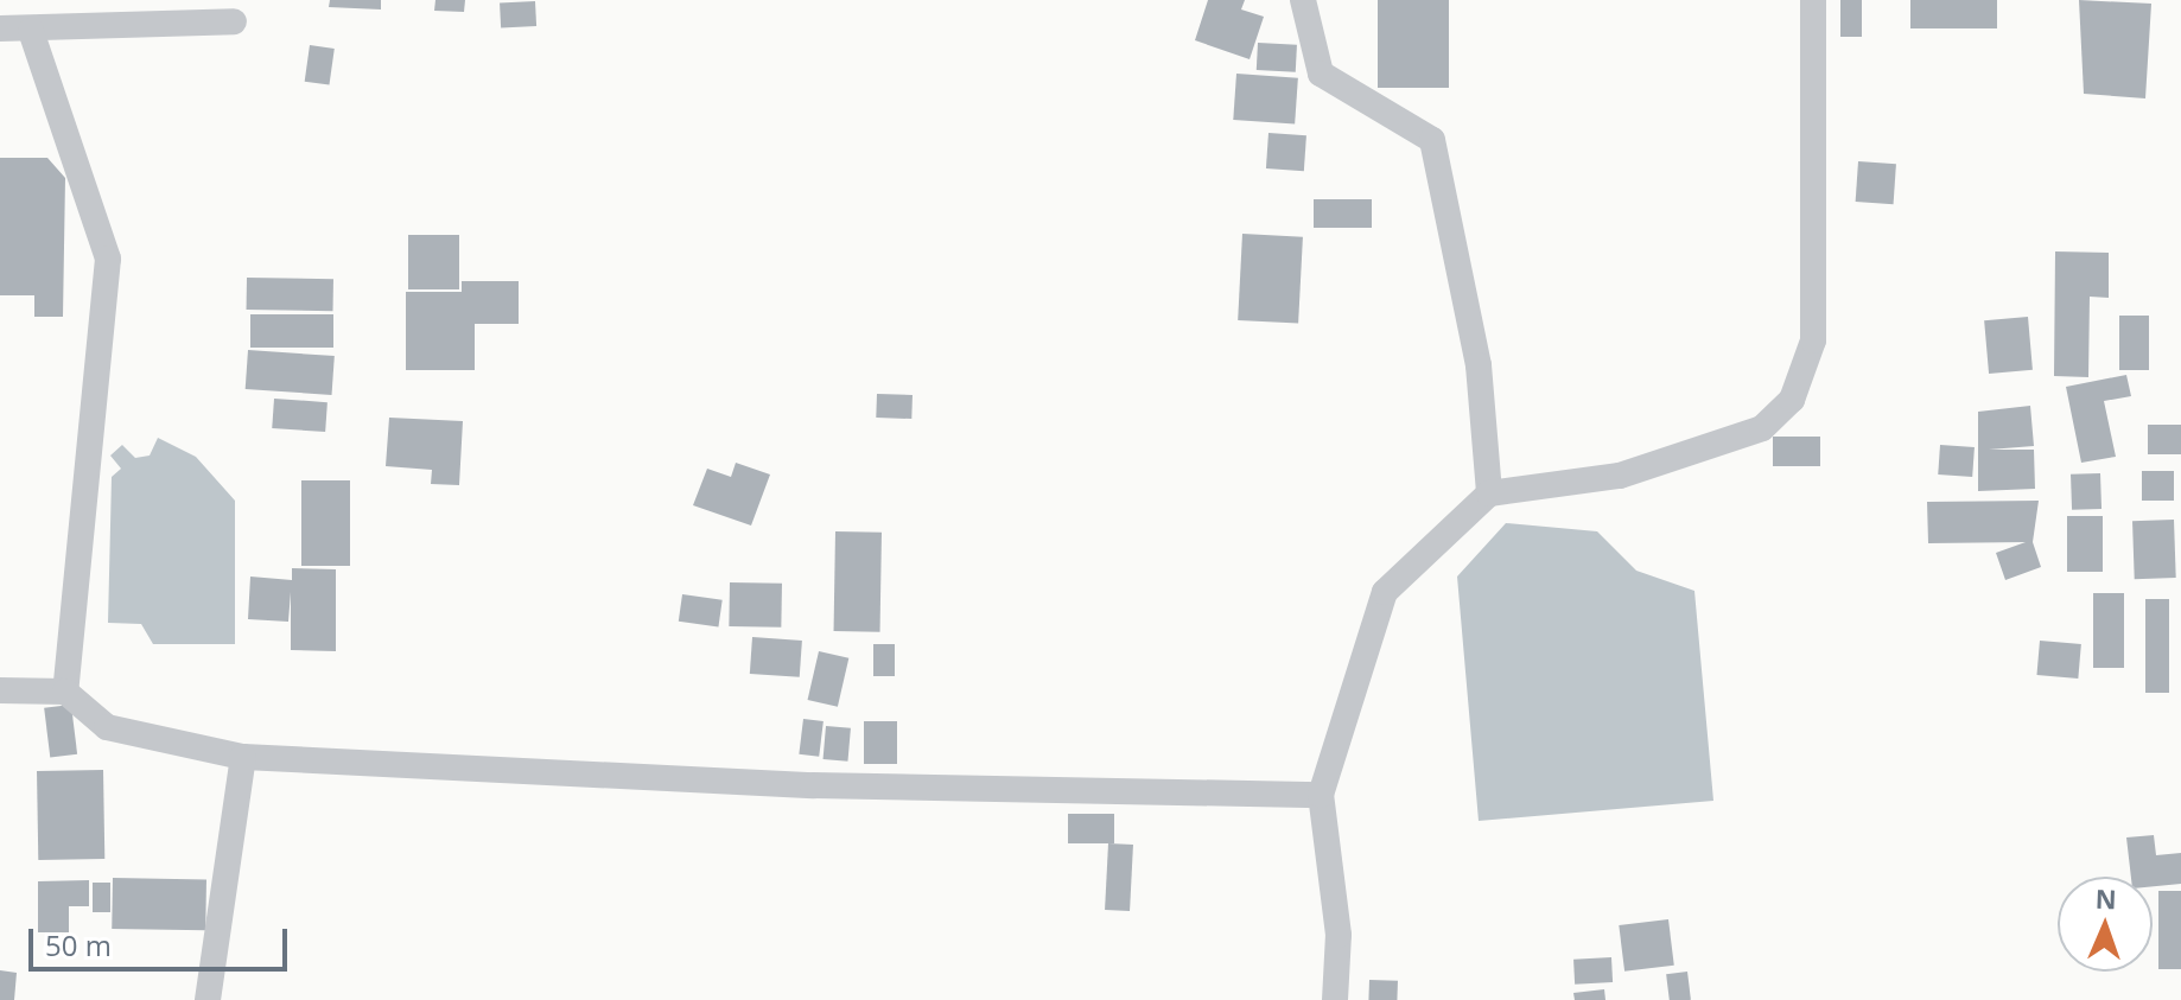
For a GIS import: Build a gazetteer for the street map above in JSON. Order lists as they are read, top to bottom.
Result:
{
  "scale_bar": "50 m",
  "north": "top"
}
